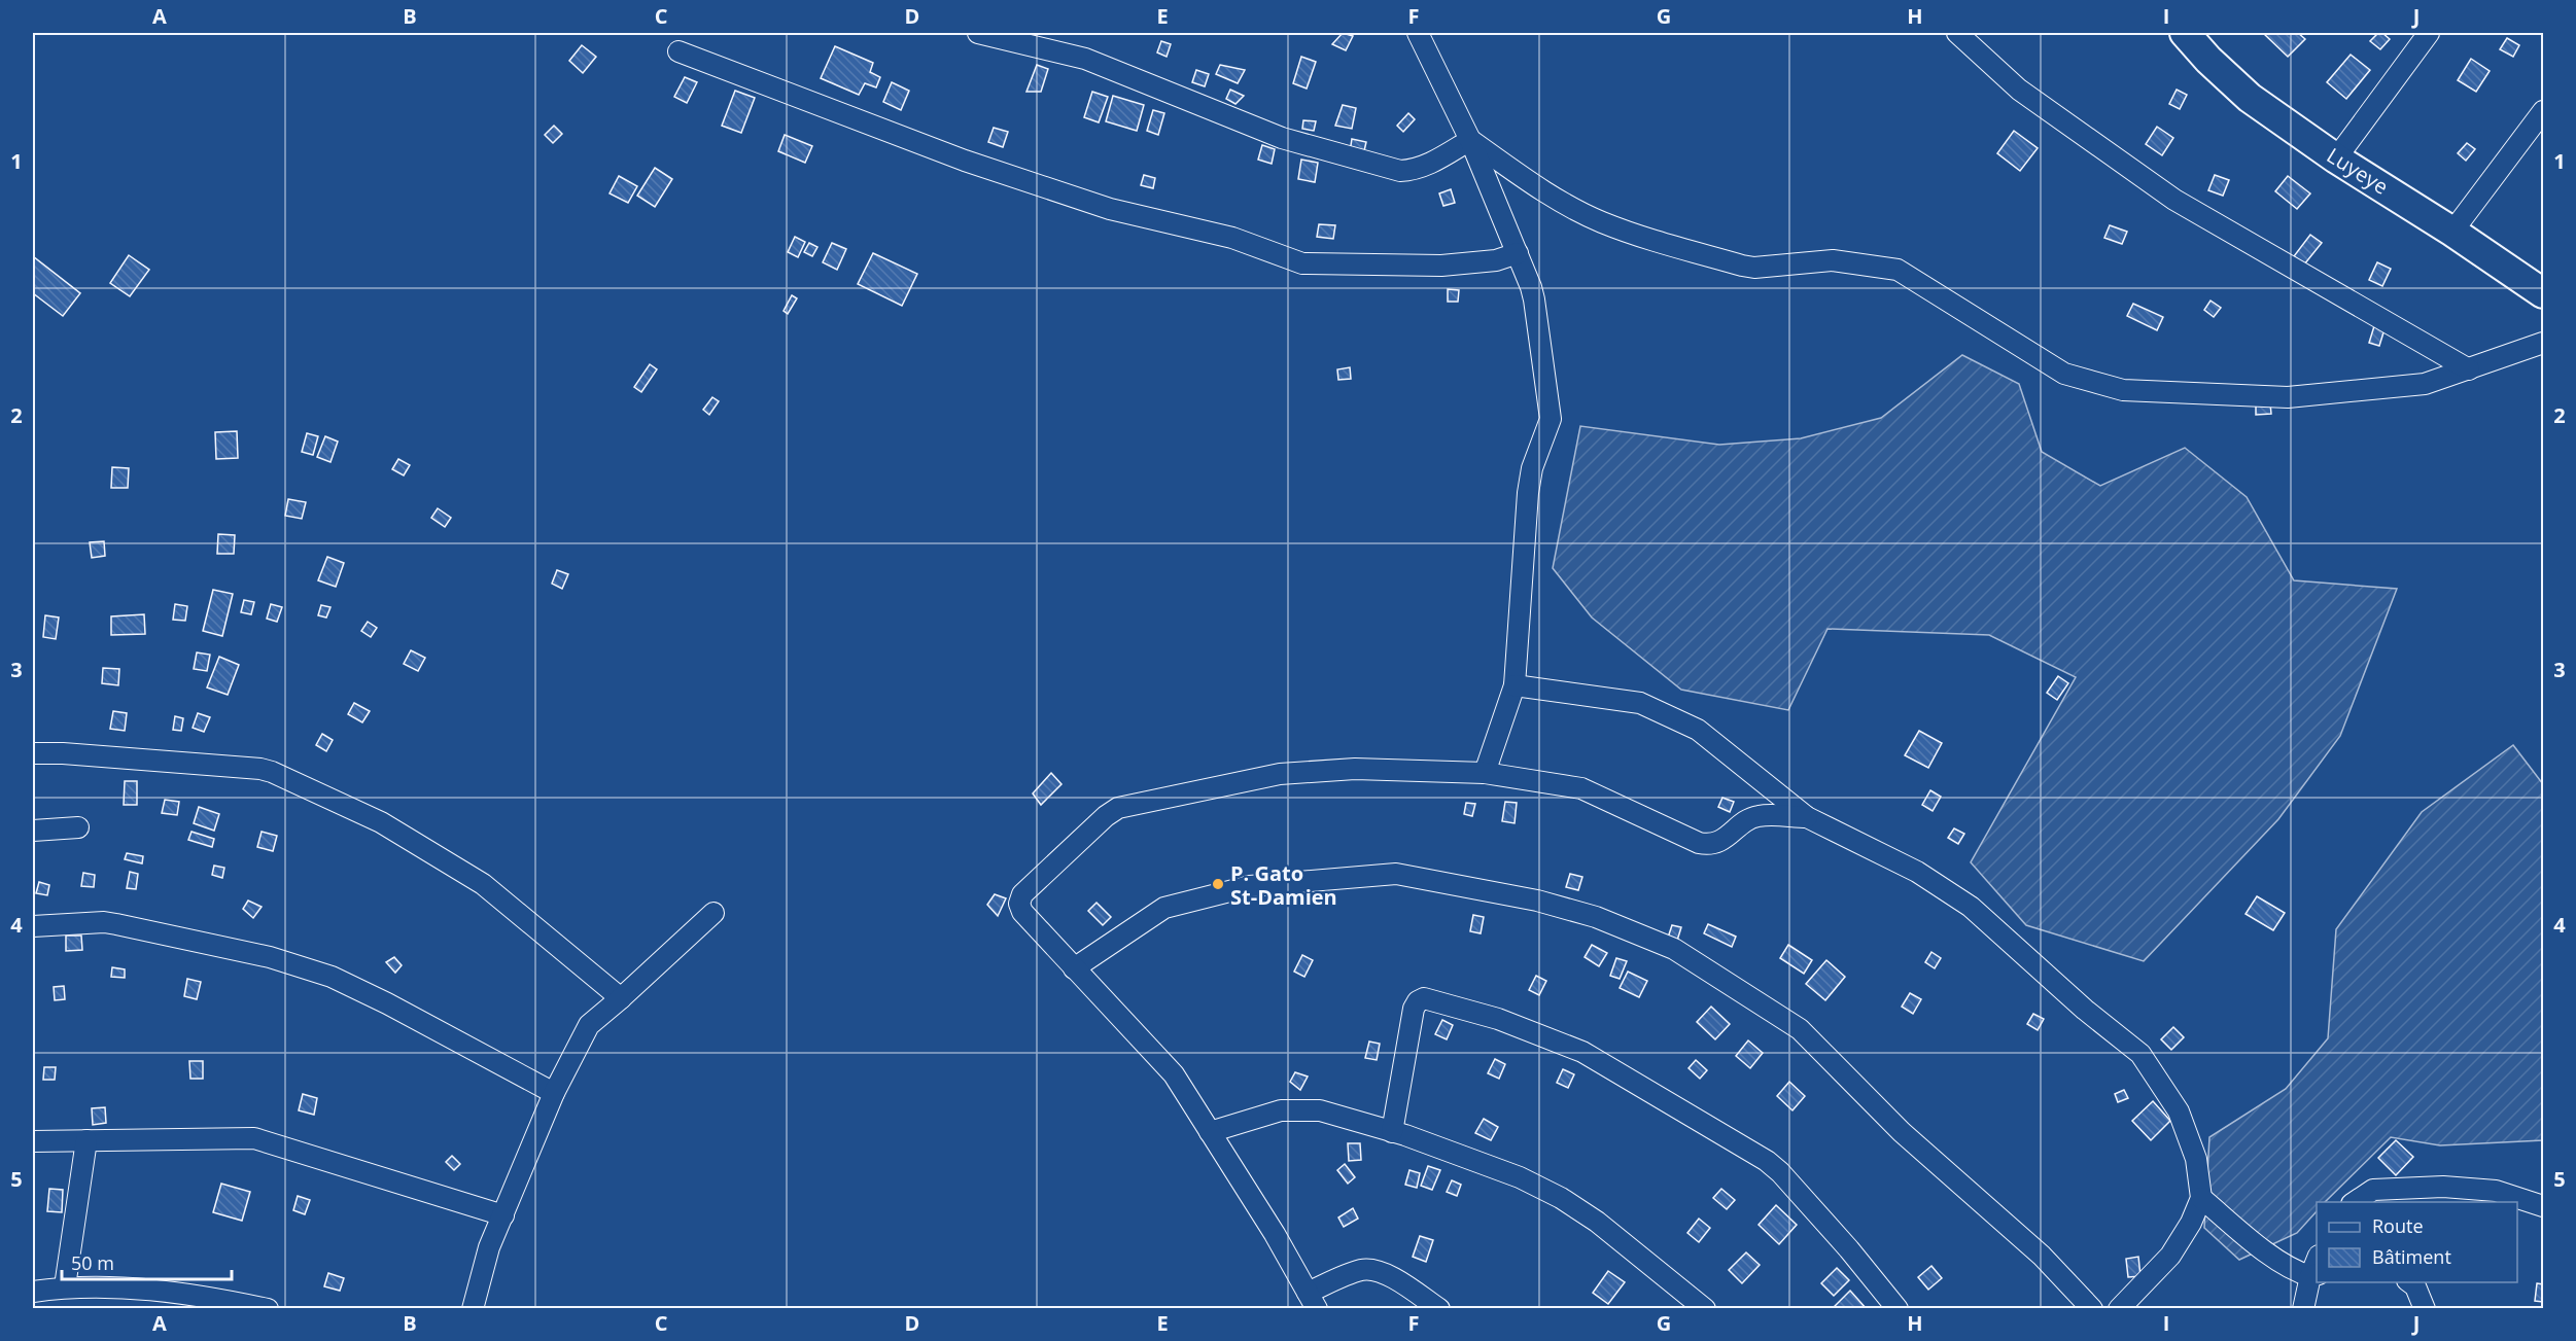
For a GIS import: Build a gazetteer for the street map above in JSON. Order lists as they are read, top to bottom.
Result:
{
  "streets": {
    "street": ["Luyeye"]
  },
  "places": ["P. Gato St-Damien"],
  "legend": ["Route", "Bâtiment"],
  "scale_bar": "50 m",
  "grid": {
    "columns": [
      "A",
      "B",
      "C",
      "D",
      "E",
      "F",
      "G",
      "H",
      "I",
      "J"
    ],
    "rows": [
      "1",
      "2",
      "3",
      "4",
      "5"
    ]
  }
}
